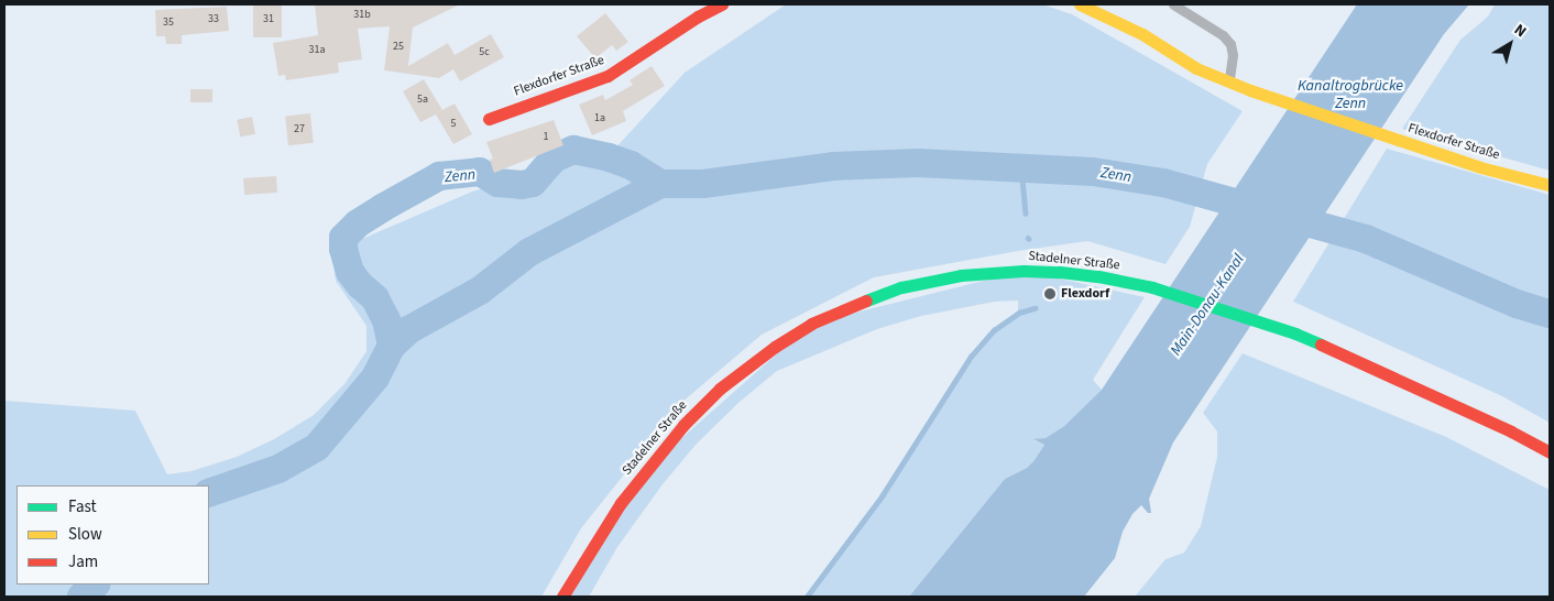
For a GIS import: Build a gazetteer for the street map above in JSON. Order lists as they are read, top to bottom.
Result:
{
  "streets": {
    "main road": ["Flexdorfer Straße", "Stadelner Straße"]
  },
  "water": ["Kanaltrogbrücke Zenn", "Zenn", "Main-Donau-Kanal"],
  "places": ["Flexdorf"],
  "house_numbers": [
    "31b",
    "33",
    "31",
    "35",
    "25",
    "31a",
    "5c",
    "5a",
    "1a",
    "5",
    "27",
    "1"
  ],
  "legend": ["Fast", "Slow", "Jam"],
  "north": "top right"
}
